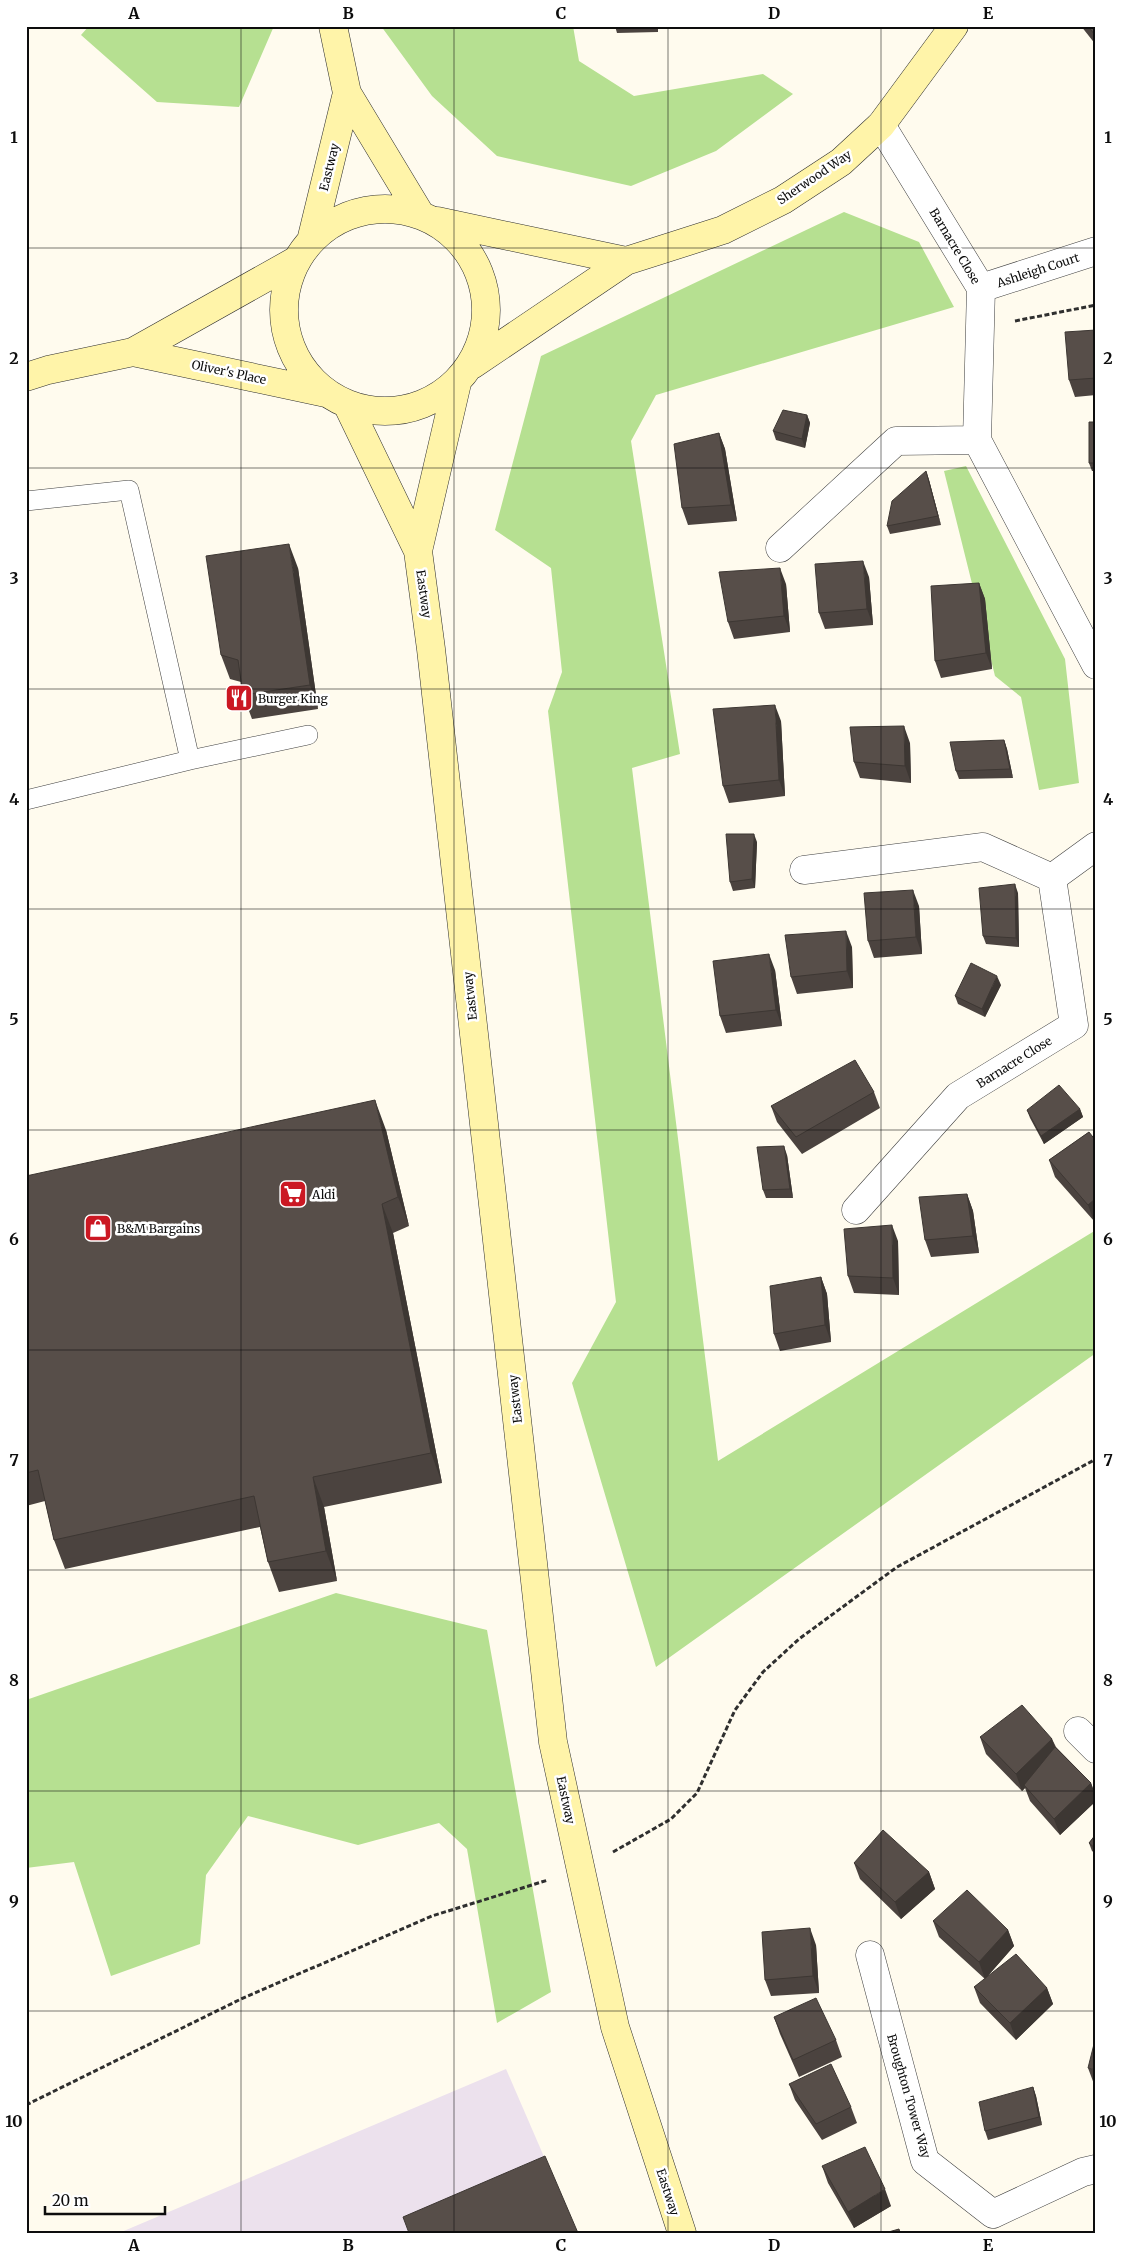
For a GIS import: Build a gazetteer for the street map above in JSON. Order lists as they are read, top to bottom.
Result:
{
  "streets": {
    "main road": ["Eastway", "Sherwood Way", "Oliver's Place"],
    "street": ["Barnacre Close", "Ashleigh Court", "Broughton Tower Way"]
  },
  "crossings": [
    ["Eastway", "Sherwood Way"],
    ["Eastway", "Oliver's Place"],
    ["Sherwood Way", "Barnacre Close"],
    ["Sherwood Way", "Oliver's Place"],
    ["Barnacre Close", "Ashleigh Court"]
  ],
  "places": {
    "restaurant": ["Burger King"],
    "supermarket": ["Aldi"],
    "shop": ["B&M Bargains"]
  },
  "scale_bar": "20 m",
  "grid": {
    "columns": [
      "A",
      "B",
      "C",
      "D",
      "E"
    ],
    "rows": [
      "1",
      "2",
      "3",
      "4",
      "5",
      "6",
      "7",
      "8",
      "9",
      "10"
    ]
  }
}
